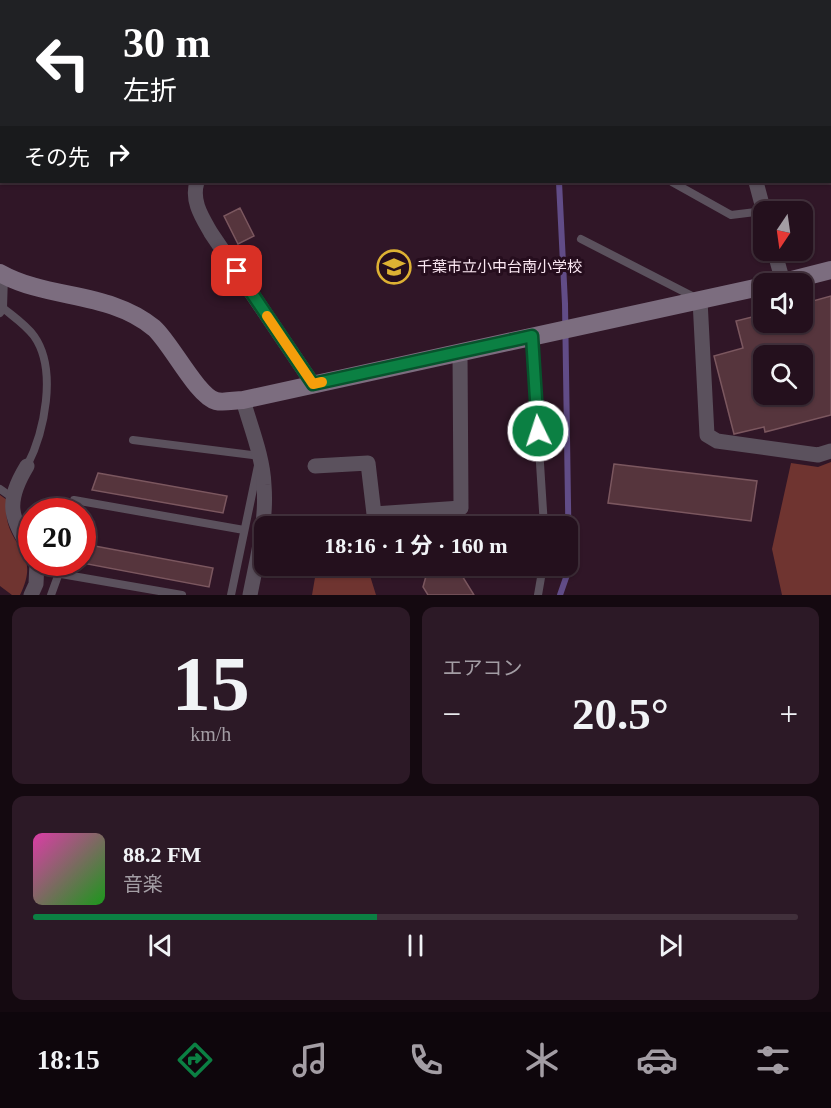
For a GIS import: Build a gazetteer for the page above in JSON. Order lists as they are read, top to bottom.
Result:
{
  "places": {
    "school or university": ["千葉市立小中台南小学校"]
  },
  "north": "bottom",
  "page": {
    "turn": ["30 m", "左折"],
    "then": "その先",
    "limit": "20",
    "trip": "18:16 · 1 分 · 160 m",
    "tile": [
      ["15", "km/h"],
      "エアコン"
    ],
    "heat": ["−", "20.5°", "+"],
    "song": ["88.2 FM", "音楽"],
    "tabs": "18:15"
  }
}
